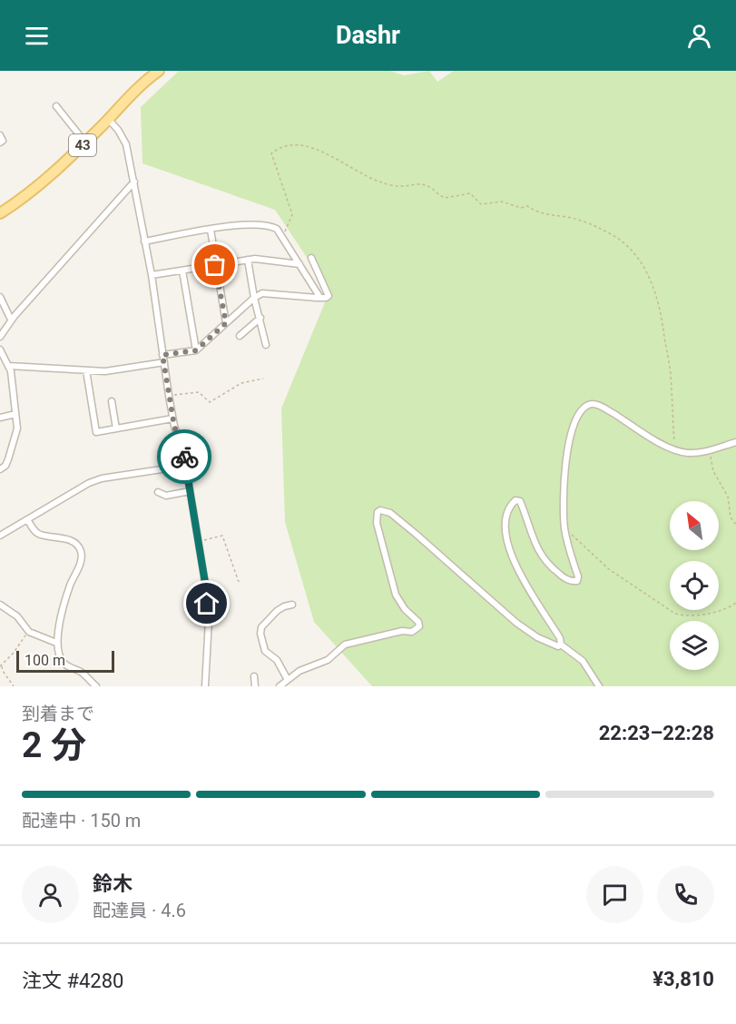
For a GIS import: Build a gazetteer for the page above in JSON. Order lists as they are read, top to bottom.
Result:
{
  "streets": {
    "main road": ["43"]
  },
  "scale_bar": "100 m",
  "north": "top left",
  "page": {
    "header": "Dashr",
    "scale": "100 m",
    "heading": ["2 分", "到着まで", "22:23–22:28"],
    "panel": [
      "鈴木",
      "配達員 · 4.6",
      "注文 #4280",
      "¥3,810"
    ],
    "bar": "配達中 · 150 m"
  }
}
